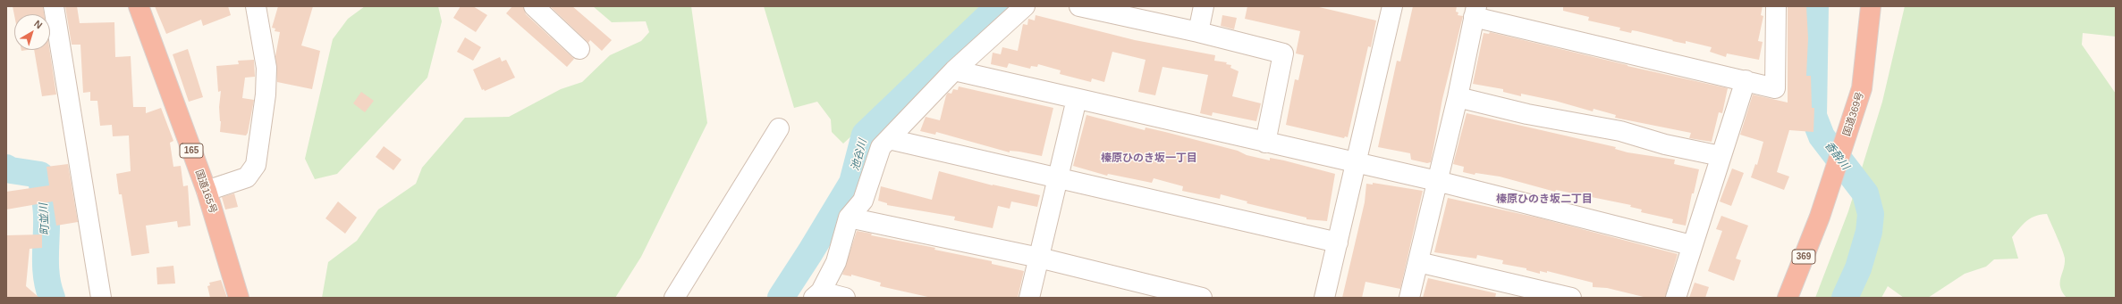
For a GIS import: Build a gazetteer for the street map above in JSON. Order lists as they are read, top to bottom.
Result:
{
  "streets": {
    "highway": [
      "国道369号",
      "165",
      "国道165号",
      "369"
    ]
  },
  "districts": ["榛原ひのき坂一丁目", "榛原ひのき坂二丁目"],
  "water": ["池谷川", "香酔川", "町並川"],
  "north": "top right"
}
